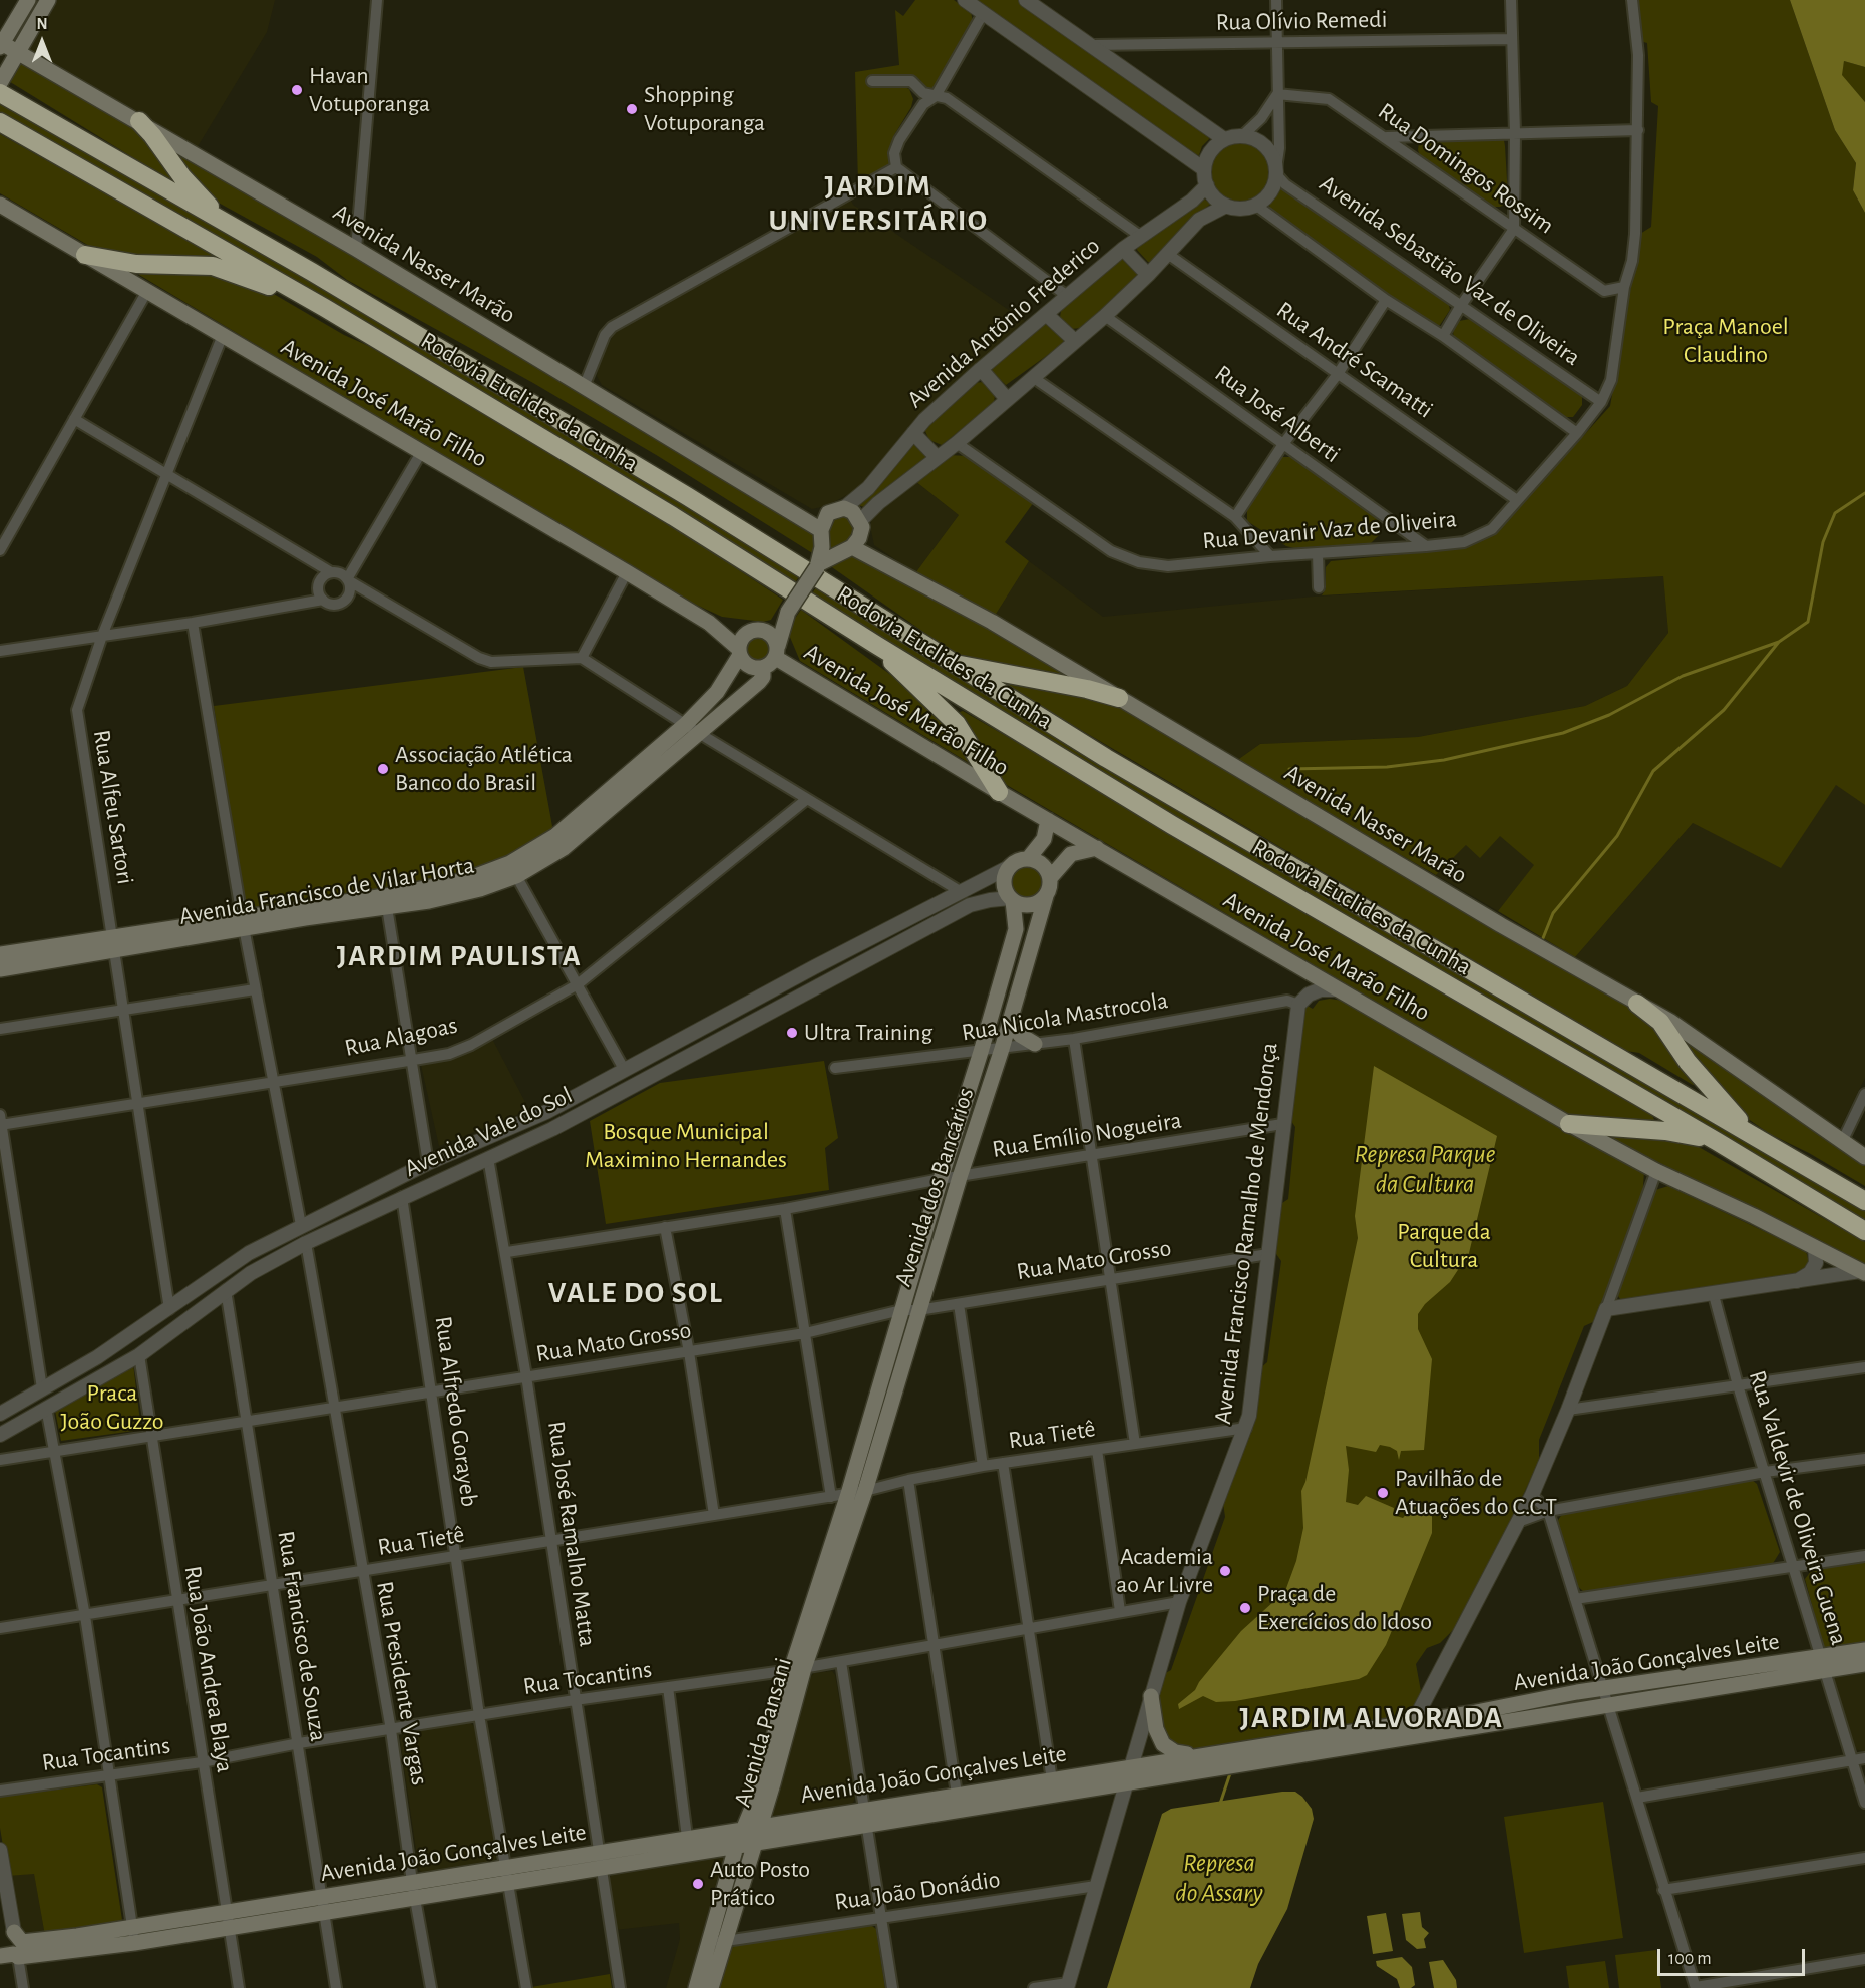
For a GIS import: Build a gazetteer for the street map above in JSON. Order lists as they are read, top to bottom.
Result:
{
  "streets": {
    "highway": ["Rodovia Euclides da Cunha"],
    "main road": [
      "Avenida Nasser Marão",
      "Avenida Antônio Frederico",
      "Avenida José Marão Filho",
      "Avenida Francisco de Vilar Horta",
      "Avenida dos Bancários",
      "Avenida João Gonçalves Leite",
      "Avenida Pansani"
    ],
    "street": [
      "Rua Olívio Remedi",
      "Rua Domingos Rossim",
      "Avenida Sebastião Vaz de Oliveira",
      "Rua André Scamatti",
      "Rua José Alberti",
      "Rua Devanir Vaz de Oliveira",
      "Rua Alfeu Sartori",
      "Rua Nicola Mastrocola",
      "Rua Alagoas",
      "Avenida Vale do Sol",
      "Rua Emílio Nogueira",
      "Avenida Francisco Ramalho de Mendonça",
      "Rua Mato Grosso",
      "Rua Alfredo Gorayeb",
      "Rua Tietê",
      "Rua Valdevir de Oliveira Guena",
      "Rua José Ramalho Matta",
      "Rua Francisco de Souza",
      "Rua João Andrea Blaya",
      "Rua Tocantins",
      "Rua Presidente Vargas",
      "Rua João Donádio"
    ]
  },
  "crossings": [
    ["Rua Domingos Rossim", "Rua Devanir Vaz de Oliveira"],
    ["Avenida Nasser Marão", "Avenida Antônio Frederico"],
    ["Avenida Sebastião Vaz de Oliveira", "Avenida Antônio Frederico"],
    ["Avenida Sebastião Vaz de Oliveira", "Rua Devanir Vaz de Oliveira"],
    ["Rua André Scamatti", "Rua Devanir Vaz de Oliveira"],
    ["Avenida José Marão Filho", "Rua Alfeu Sartori"],
    ["Avenida José Marão Filho", "Avenida Francisco de Vilar Horta"],
    ["Rua José Alberti", "Rua Devanir Vaz de Oliveira"],
    ["Rua Alfeu Sartori", "Avenida Francisco de Vilar Horta"],
    ["Rua Alfeu Sartori", "Rua Alagoas"],
    ["Rua Alfeu Sartori", "Avenida Vale do Sol"],
    ["Rua Nicola Mastrocola", "Avenida dos Bancários"],
    ["Rua Nicola Mastrocola", "Avenida Francisco Ramalho de Mendonça"],
    ["Avenida Vale do Sol", "Avenida dos Bancários"],
    ["Avenida Vale do Sol", "Rua Alfredo Gorayeb"],
    ["Avenida Vale do Sol", "Rua José Ramalho Matta"],
    ["Avenida Vale do Sol", "Rua Francisco de Souza"],
    ["Avenida Vale do Sol", "Rua João Andrea Blaya"],
    ["Avenida Vale do Sol", "Rua Presidente Vargas"],
    ["Rua Emílio Nogueira", "Avenida dos Bancários"],
    ["Rua Emílio Nogueira", "Avenida Francisco Ramalho de Mendonça"],
    ["Rua Emílio Nogueira", "Rua José Ramalho Matta"],
    ["Avenida dos Bancários", "Rua Mato Grosso"],
    ["Avenida dos Bancários", "Rua Tietê"],
    ["Avenida dos Bancários", "Avenida Pansani"],
    ["Avenida Francisco Ramalho de Mendonça", "Rua Mato Grosso"],
    ["Avenida Francisco Ramalho de Mendonça", "Rua Tietê"],
    ["Avenida Francisco Ramalho de Mendonça", "Avenida João Gonçalves Leite"],
    ["Avenida Francisco Ramalho de Mendonça", "Rua Tocantins"],
    ["Avenida Francisco Ramalho de Mendonça", "Rua João Donádio"],
    ["Rua Mato Grosso", "Rua Alfredo Gorayeb"],
    ["Rua Mato Grosso", "Rua José Ramalho Matta"],
    ["Rua Mato Grosso", "Rua Francisco de Souza"],
    ["Rua Mato Grosso", "Rua João Andrea Blaya"],
    ["Rua Mato Grosso", "Rua Presidente Vargas"],
    ["Rua Alfredo Gorayeb", "Rua Tietê"],
    ["Rua Alfredo Gorayeb", "Avenida João Gonçalves Leite"],
    ["Rua Alfredo Gorayeb", "Rua Tocantins"],
    ["Rua Tietê", "Rua José Ramalho Matta"],
    ["Rua Tietê", "Rua Francisco de Souza"],
    ["Rua Tietê", "Rua João Andrea Blaya"],
    ["Rua Tietê", "Rua Presidente Vargas"],
    ["Rua Tietê", "Avenida Pansani"],
    ["Rua Valdevir de Oliveira Guena", "Avenida João Gonçalves Leite"],
    ["Rua José Ramalho Matta", "Avenida João Gonçalves Leite"],
    ["Rua José Ramalho Matta", "Rua Tocantins"],
    ["Rua Francisco de Souza", "Avenida João Gonçalves Leite"],
    ["Rua Francisco de Souza", "Rua Tocantins"],
    ["Avenida João Gonçalves Leite", "Rua João Andrea Blaya"],
    ["Avenida João Gonçalves Leite", "Rua Presidente Vargas"],
    ["Avenida João Gonçalves Leite", "Avenida Pansani"],
    ["Rua João Andrea Blaya", "Rua Tocantins"],
    ["Rua Tocantins", "Rua Presidente Vargas"],
    ["Rua Tocantins", "Avenida Pansani"],
    ["Avenida Pansani", "Rua João Donádio"]
  ],
  "districts": [
    "JARDIM UNIVERSITÁRIO",
    "JARDIM PAULISTA",
    "VALE DO SOL",
    "JARDIM ALVORADA"
  ],
  "water": ["Represa Parque da Cultura", "Represa do Assary"],
  "parks": [
    "Praça Manoel Claudino",
    "Bosque Municipal Maximino Hernandes",
    "Parque da Cultura",
    "Praca João Guzzo"
  ],
  "places": [
    "Havan Votuporanga",
    "Shopping Votuporanga",
    "Associação Atlética Banco do Brasil",
    "Ultra Training",
    "Pavilhão de Atuações do C.C.T",
    "Academia ao Ar Livre",
    "Praça de Exercícios do Idoso",
    "Auto Posto Prático"
  ],
  "scale_bar": "100 m",
  "north": "top"
}
